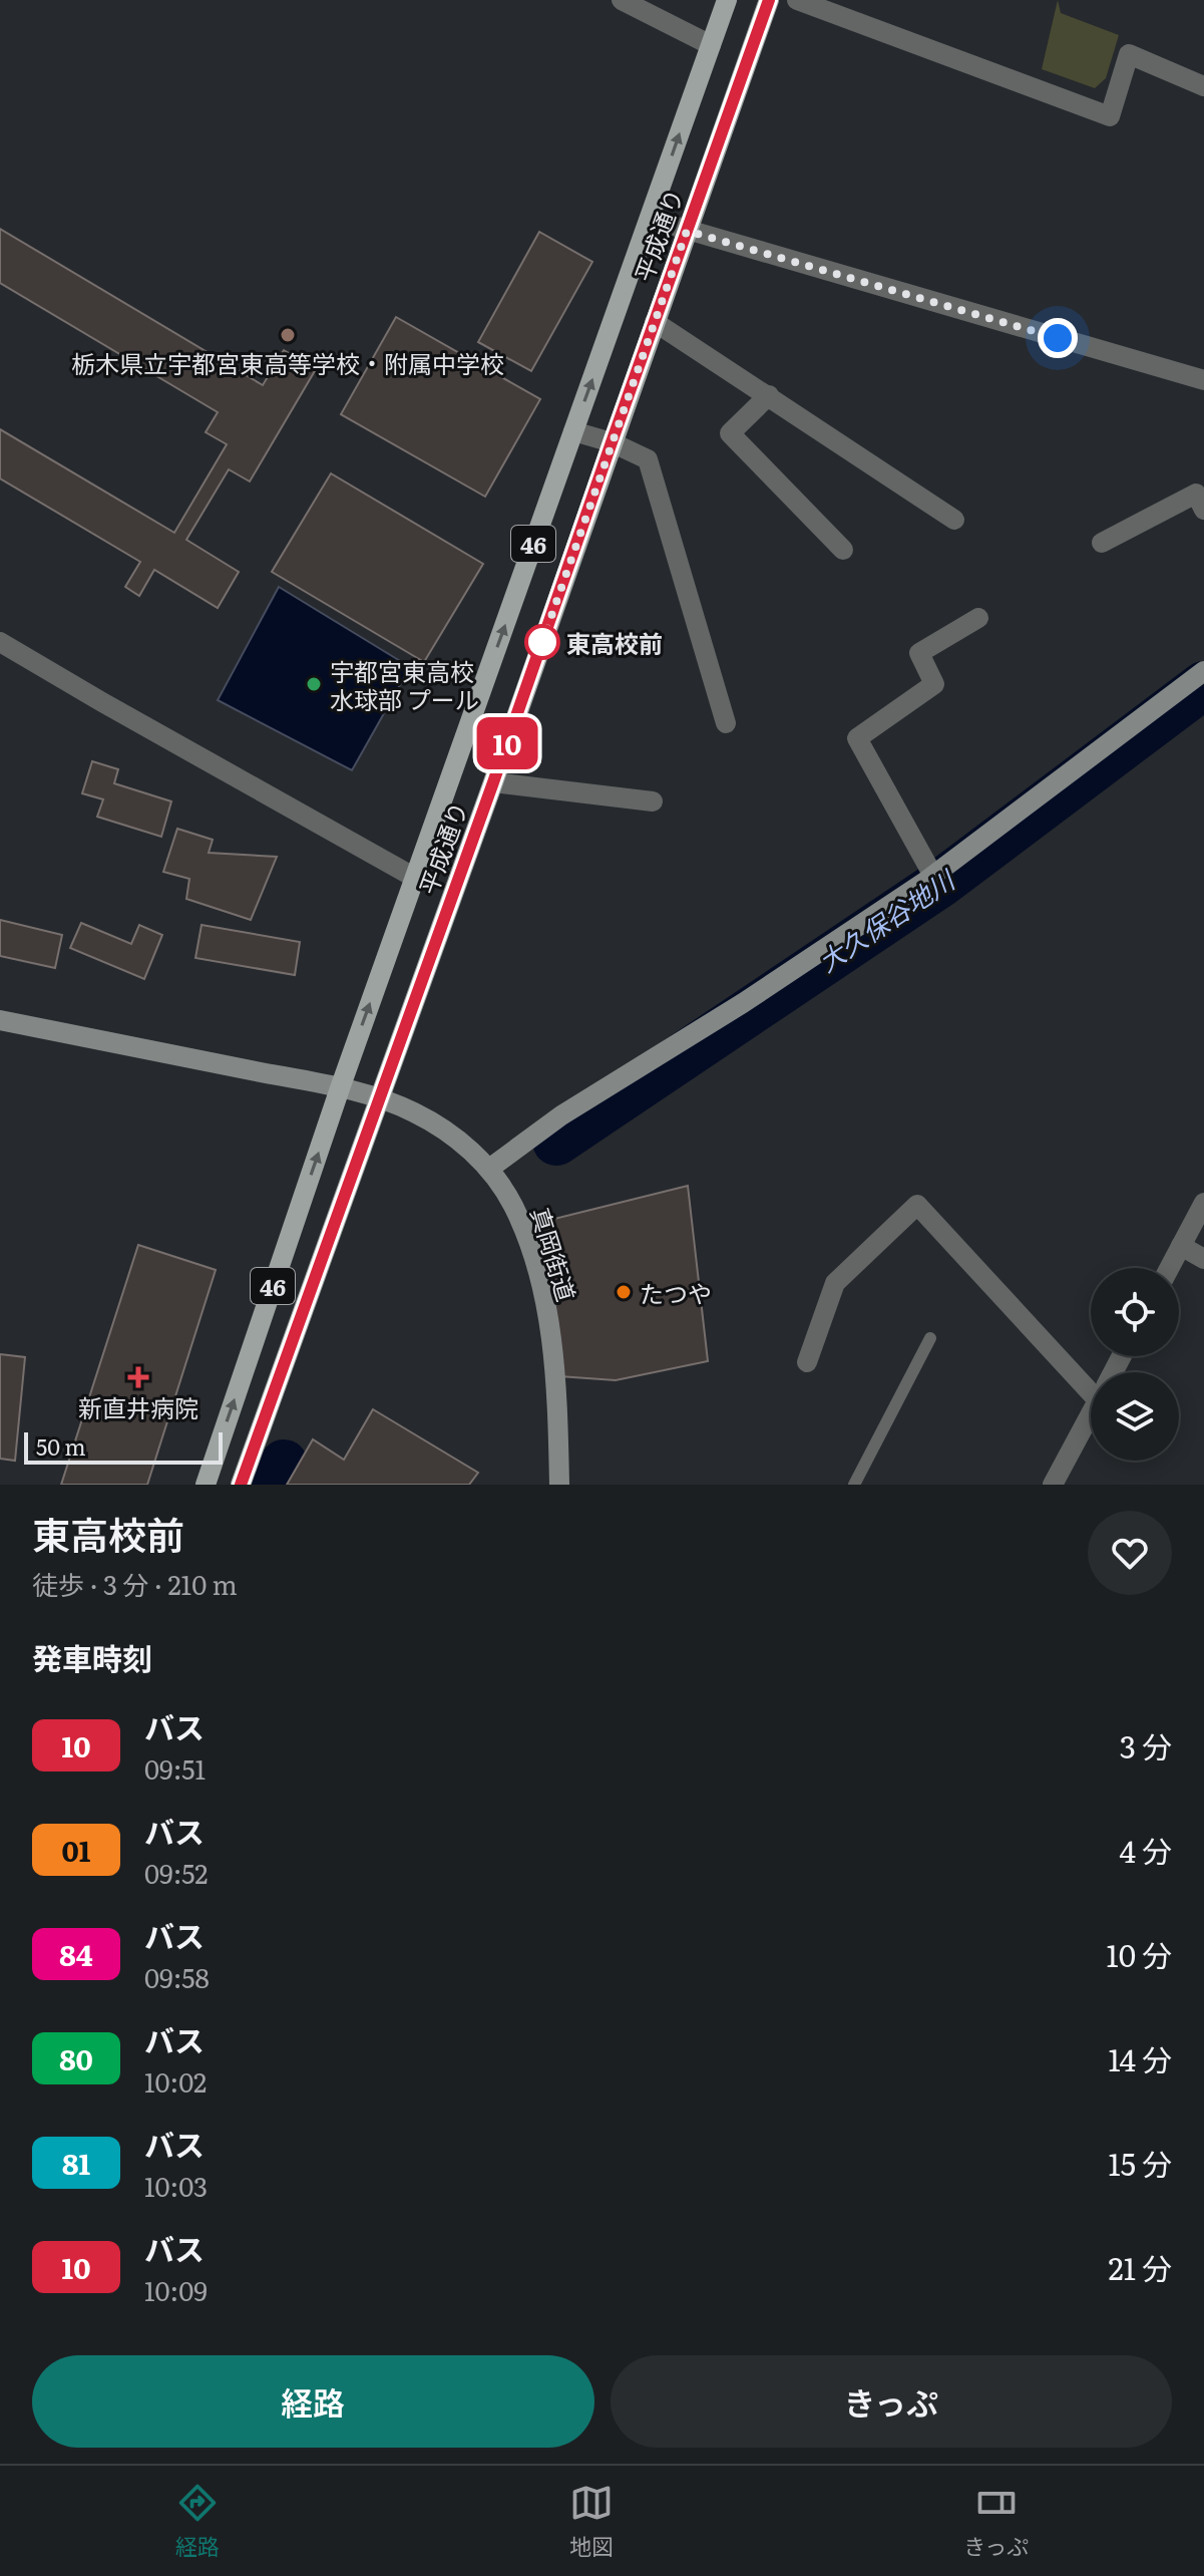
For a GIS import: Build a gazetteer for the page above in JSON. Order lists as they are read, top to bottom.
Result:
{
  "streets": {
    "main road": ["平成通り", "46"],
    "street": ["真岡街道"]
  },
  "crossings": [
    ["平成通り", "真岡街道"]
  ],
  "water": ["大久保谷地川"],
  "places": {
    "other": [
      "栃木県立宇都宮東高等学校・附属中学校",
      "東高校前",
      "宇都宮東高校 水球部 プール",
      "たつや"
    ],
    "health": ["新直井病院"]
  },
  "lines": ["bus line 10"],
  "scale_bar": "50 m",
  "page": {
    "on_map": "10",
    "scale": "50 m",
    "heading": [
      ["東高校前", "徒歩 · 3 分 · 210 m"],
      "発車時刻"
    ],
    "list": [
      {
        "mark": "10",
        "name": "バス",
        "note": "09:51",
        "value": "3 分"
      },
      {
        "mark": "01",
        "name": "バス",
        "note": "09:52",
        "value": "4 分"
      },
      {
        "mark": "84",
        "name": "バス",
        "note": "09:58",
        "value": "10 分"
      },
      {
        "mark": "80",
        "name": "バス",
        "note": "10:02",
        "value": "14 分"
      },
      {
        "mark": "81",
        "name": "バス",
        "note": "10:03",
        "value": "15 分"
      },
      {
        "mark": "10",
        "name": "バス",
        "note": "10:09",
        "value": "21 分"
      }
    ],
    "buttons": ["経路", "きっぷ"],
    "tabs": ["経路", "地図", "きっぷ"]
  }
}
